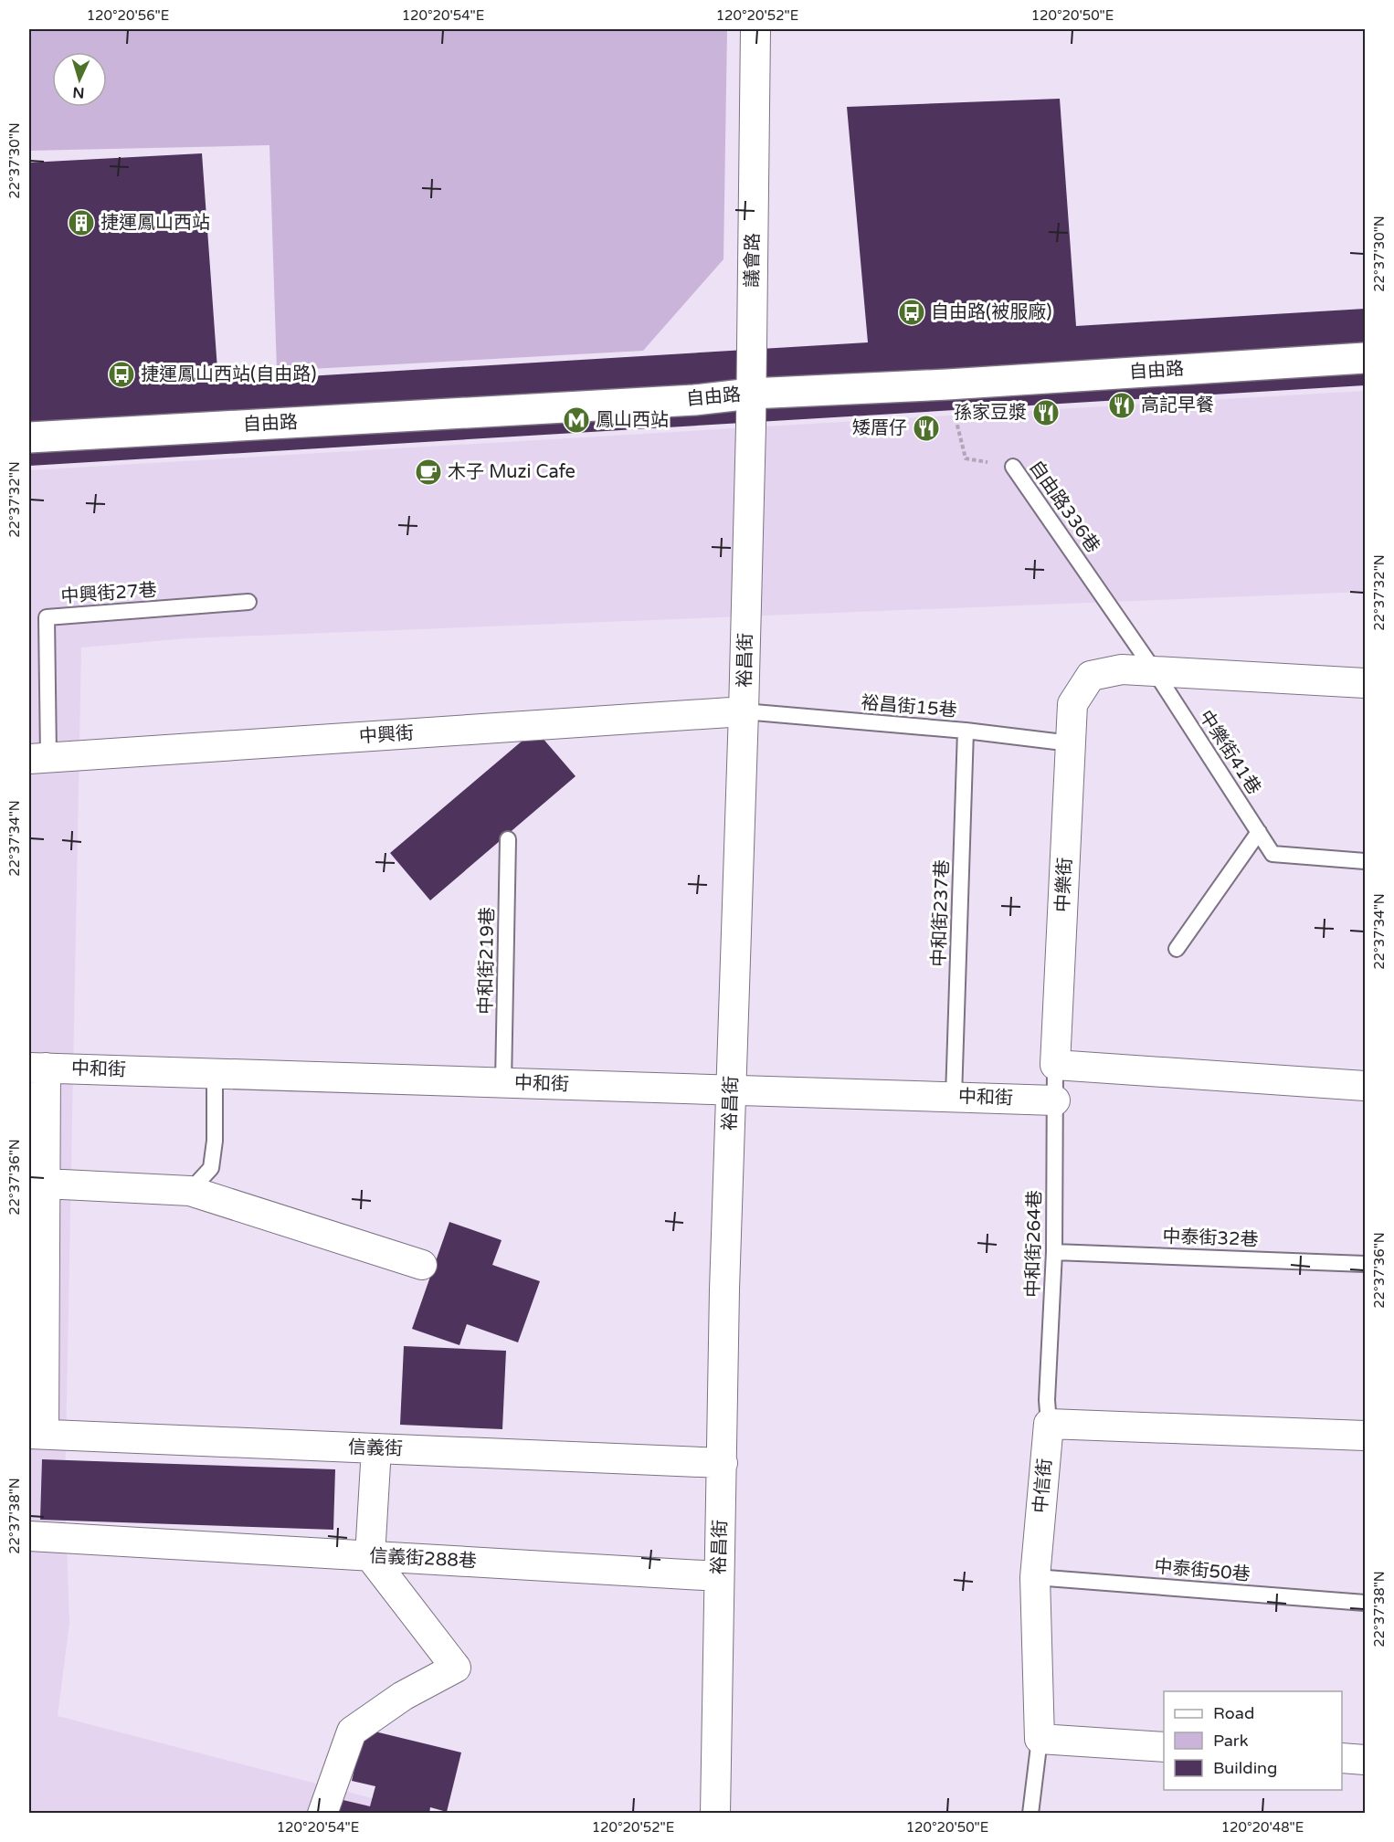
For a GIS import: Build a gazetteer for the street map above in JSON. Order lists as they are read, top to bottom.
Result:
{
  "streets": {
    "street": [
      "議會路",
      "自由路",
      "裕昌街",
      "中興街",
      "中樂街",
      "中和街",
      "信義街",
      "中信街",
      "信義街288巷"
    ],
    "lane": [
      "自由路336巷",
      "中興街27巷",
      "裕昌街15巷",
      "中樂街41巷",
      "中和街237巷",
      "中和街219巷",
      "中泰街32巷",
      "中和街264巷",
      "中泰街50巷"
    ]
  },
  "crossings": [
    ["議會路", "自由路"],
    ["議會路", "裕昌街"],
    ["自由路", "自由路336巷"],
    ["自由路", "裕昌街"],
    ["自由路336巷", "中樂街41巷"],
    ["自由路336巷", "中樂街"],
    ["中興街27巷", "中興街"],
    ["裕昌街", "裕昌街15巷"],
    ["裕昌街", "中興街"],
    ["裕昌街", "中和街"],
    ["裕昌街", "信義街"],
    ["裕昌街", "信義街288巷"],
    ["裕昌街15巷", "中興街"],
    ["裕昌街15巷", "中樂街"],
    ["裕昌街15巷", "中和街237巷"],
    ["中樂街41巷", "中樂街"],
    ["中樂街", "中和街264巷"],
    ["中和街237巷", "中和街"],
    ["中和街219巷", "中和街"],
    ["中和街", "中和街264巷"],
    ["中泰街32巷", "中和街264巷"],
    ["中和街264巷", "中信街"],
    ["中信街", "中泰街50巷"]
  ],
  "places": {
    "building": ["捷運鳳山西站"],
    "bus stop": ["自由路(被服廠)", "捷運鳳山西站(自由路)"],
    "restaurant": ["高記早餐", "孫家豆漿", "矮厝仔"],
    "metro station": ["鳳山西站"],
    "cafe": ["木子 Muzi Cafe"]
  },
  "legend": ["Road", "Park", "Building"],
  "north": "bottom",
  "coordinates": [
    "120°20'56\"E",
    "120°20'54\"E",
    "120°20'52\"E",
    "120°20'50\"E",
    "22°37'30\"N",
    "22°37'32\"N",
    "22°37'34\"N",
    "22°37'36\"N",
    "22°37'38\"N",
    "120°20'48\"E"
  ]
}
